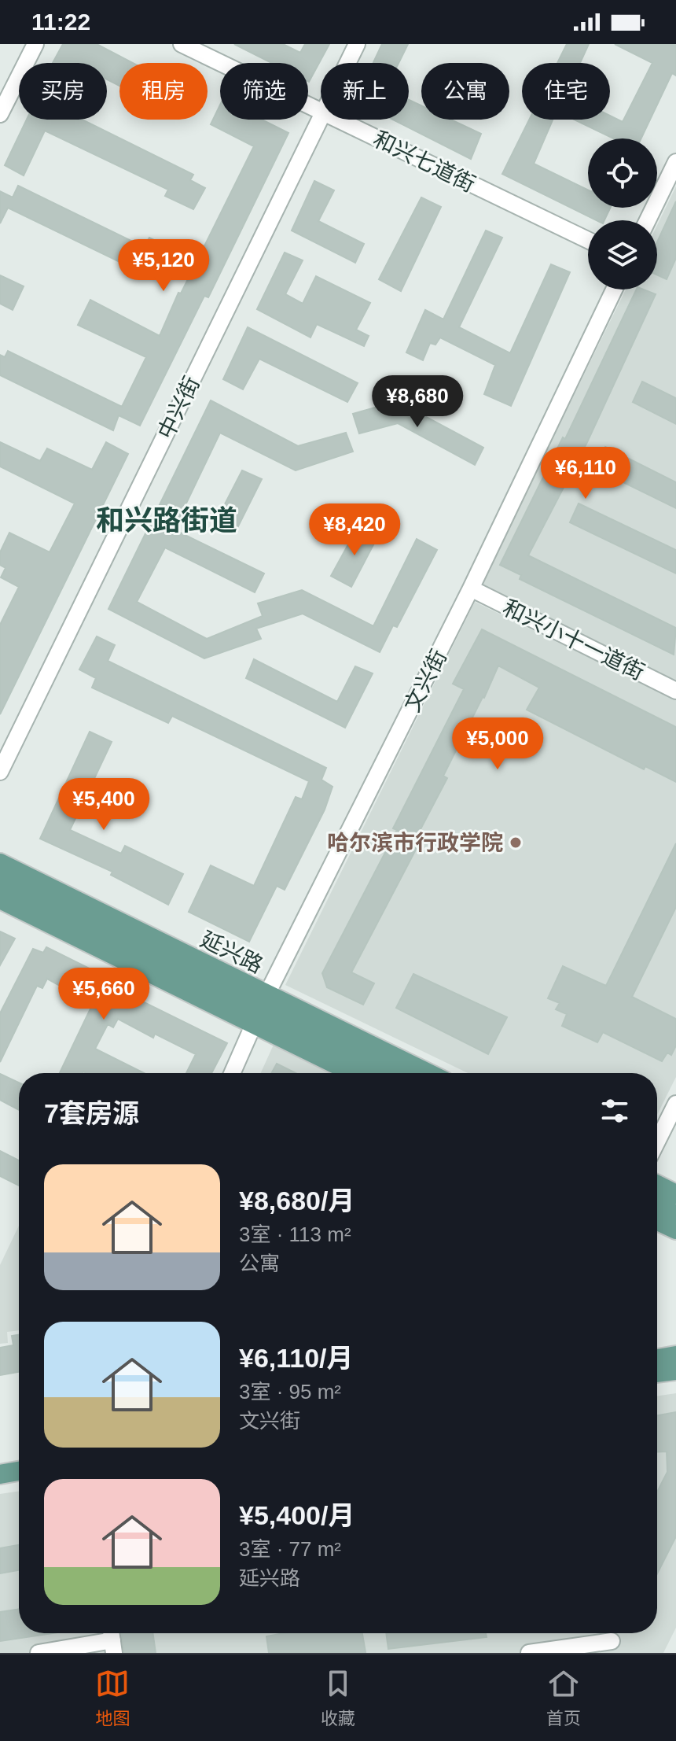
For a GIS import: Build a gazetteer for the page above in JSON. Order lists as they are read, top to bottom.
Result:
{
  "streets": {
    "main road": ["延兴路"],
    "street": [
      "和兴七道街",
      "中兴街",
      "和兴小十一道街",
      "文兴街"
    ]
  },
  "crossings": [
    ["和兴小十一道街", "文兴街"],
    ["文兴街", "延兴路"]
  ],
  "districts": ["和兴路街道"],
  "places": ["哈尔滨市行政学院"],
  "page": {
    "status": "11:22",
    "chip": [
      "买房",
      "租房",
      "筛选",
      "新上",
      "公寓",
      "住宅"
    ],
    "price": [
      "¥5,120",
      "¥8,680",
      "¥6,110",
      "¥8,420",
      "¥5,000",
      "¥5,400",
      "¥5,660"
    ],
    "heading": "7套房源",
    "list": [
      {
        "name": "¥8,680/月",
        "note": "3室 · 113 m² · 公寓"
      },
      {
        "name": "¥6,110/月",
        "note": "3室 · 95 m² · 文兴街"
      },
      {
        "name": "¥5,400/月",
        "note": "3室 · 77 m² · 延兴路"
      }
    ],
    "tabs": ["地图", "收藏", "首页"]
  }
}
